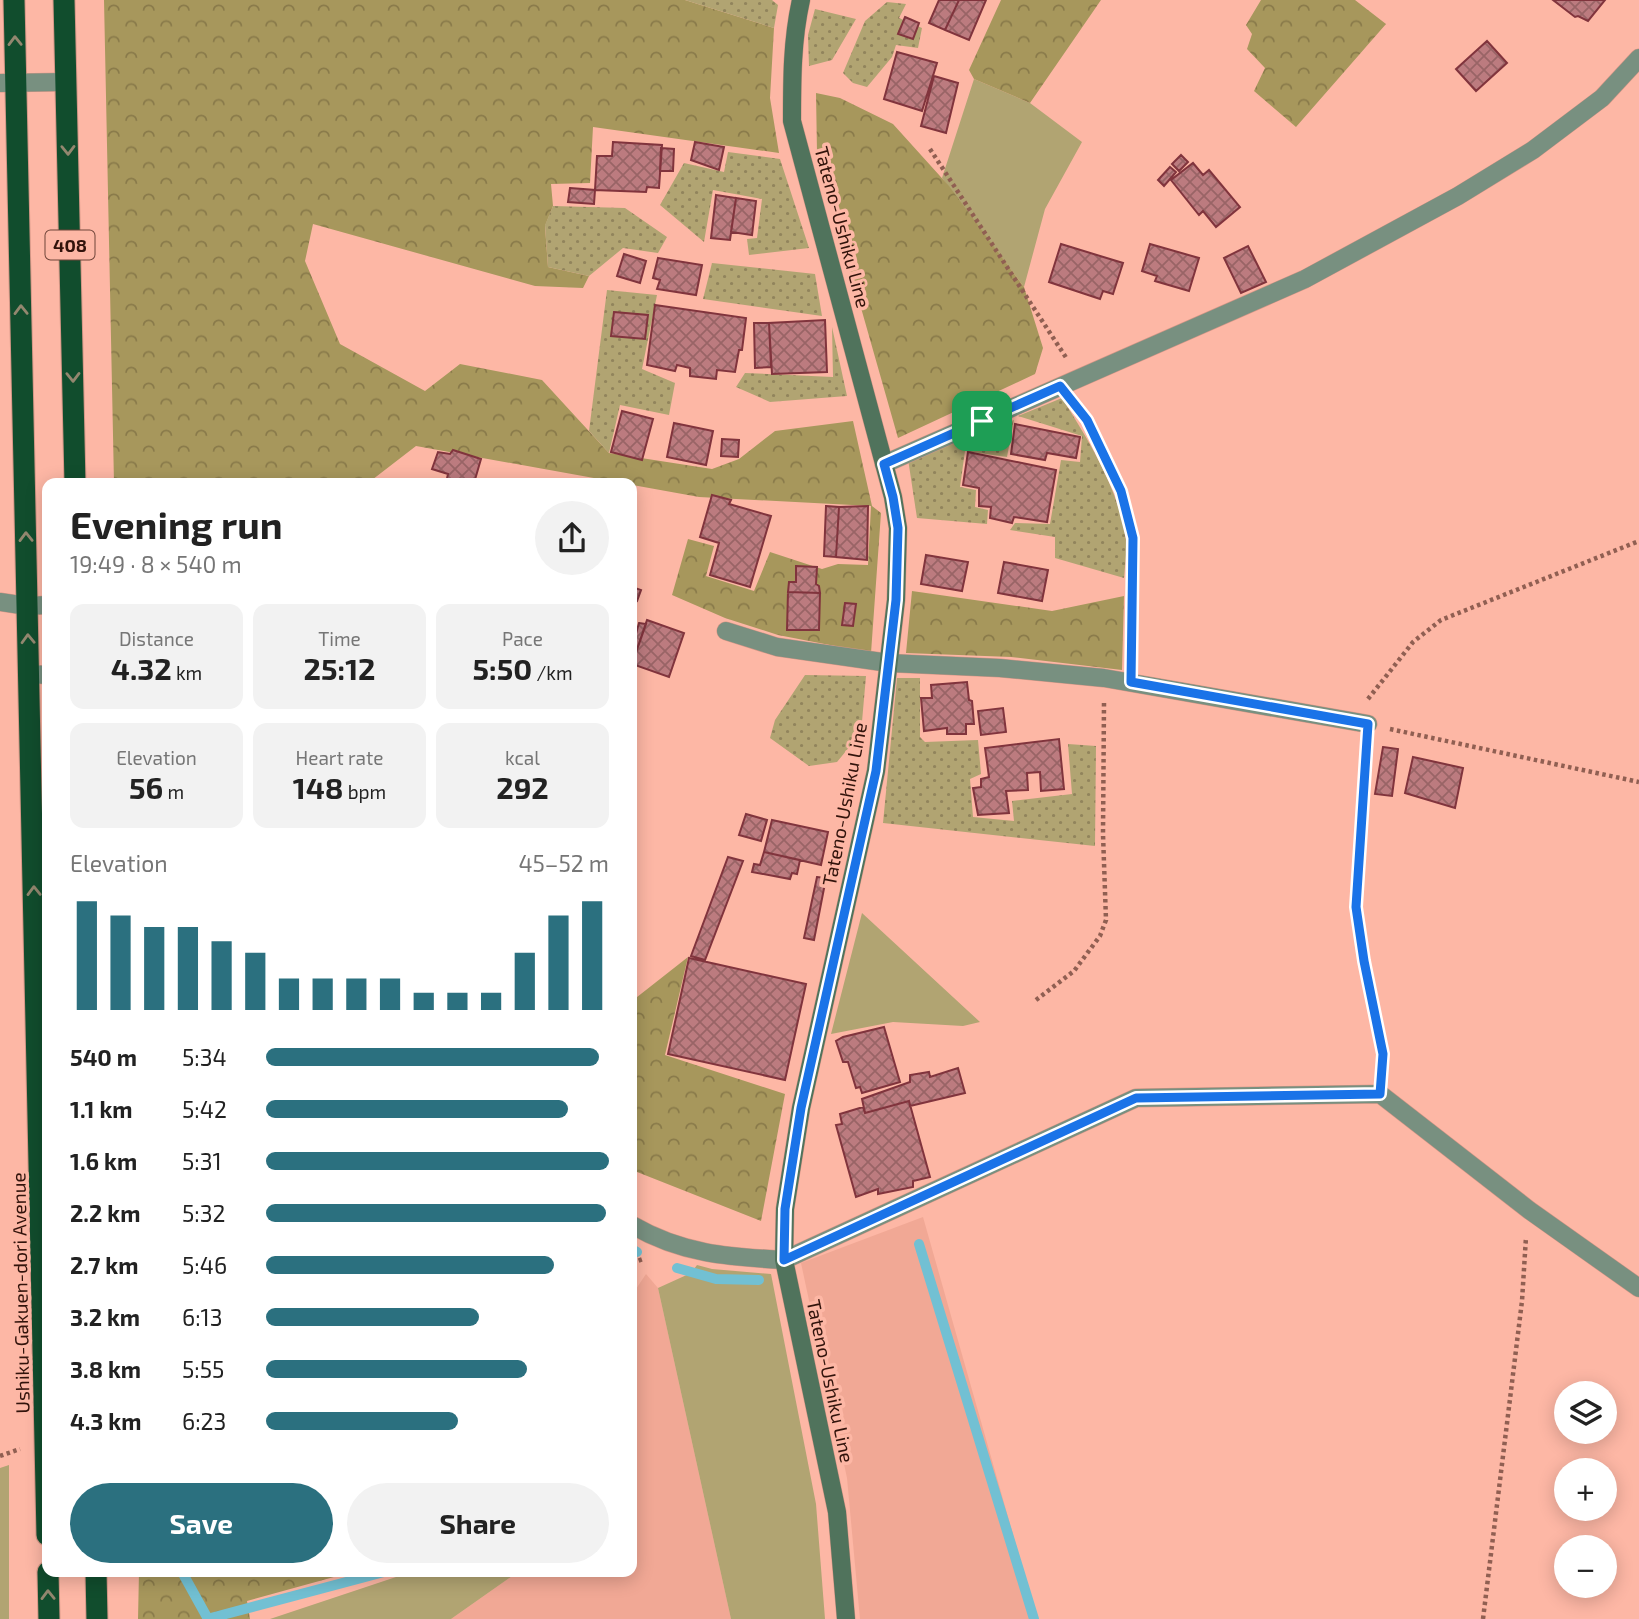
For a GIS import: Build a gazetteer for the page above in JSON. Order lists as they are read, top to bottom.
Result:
{
  "streets": {
    "highway": ["408", "Ushiku-Gakuen-dori Avenue"],
    "main road": ["Tateno-Ushiku Line"]
  },
  "page": {
    "heading": ["Evening run", "19:49 · 8 × 540 m"],
    "stats": [
      ["Distance", "4.32 km"],
      ["Time", "25:12"],
      ["Pace", "5:50 /km"],
      ["Elevation", "56 m"],
      ["Heart rate", "148 bpm"],
      ["kcal", "292"]
    ],
    "chart": ["Elevation", "45–52 m"],
    "list": [
      {
        "name": "540 m",
        "note": "5:34"
      },
      {
        "name": "1.1 km",
        "note": "5:42"
      },
      {
        "name": "1.6 km",
        "note": "5:31"
      },
      {
        "name": "2.2 km",
        "note": "5:32"
      },
      {
        "name": "2.7 km",
        "note": "5:46"
      },
      {
        "name": "3.2 km",
        "note": "6:13"
      },
      {
        "name": "3.8 km",
        "note": "5:55"
      },
      {
        "name": "4.3 km",
        "note": "6:23"
      }
    ],
    "map_buttons": ["+", "−"],
    "buttons": ["Save", "Share"]
  }
}
